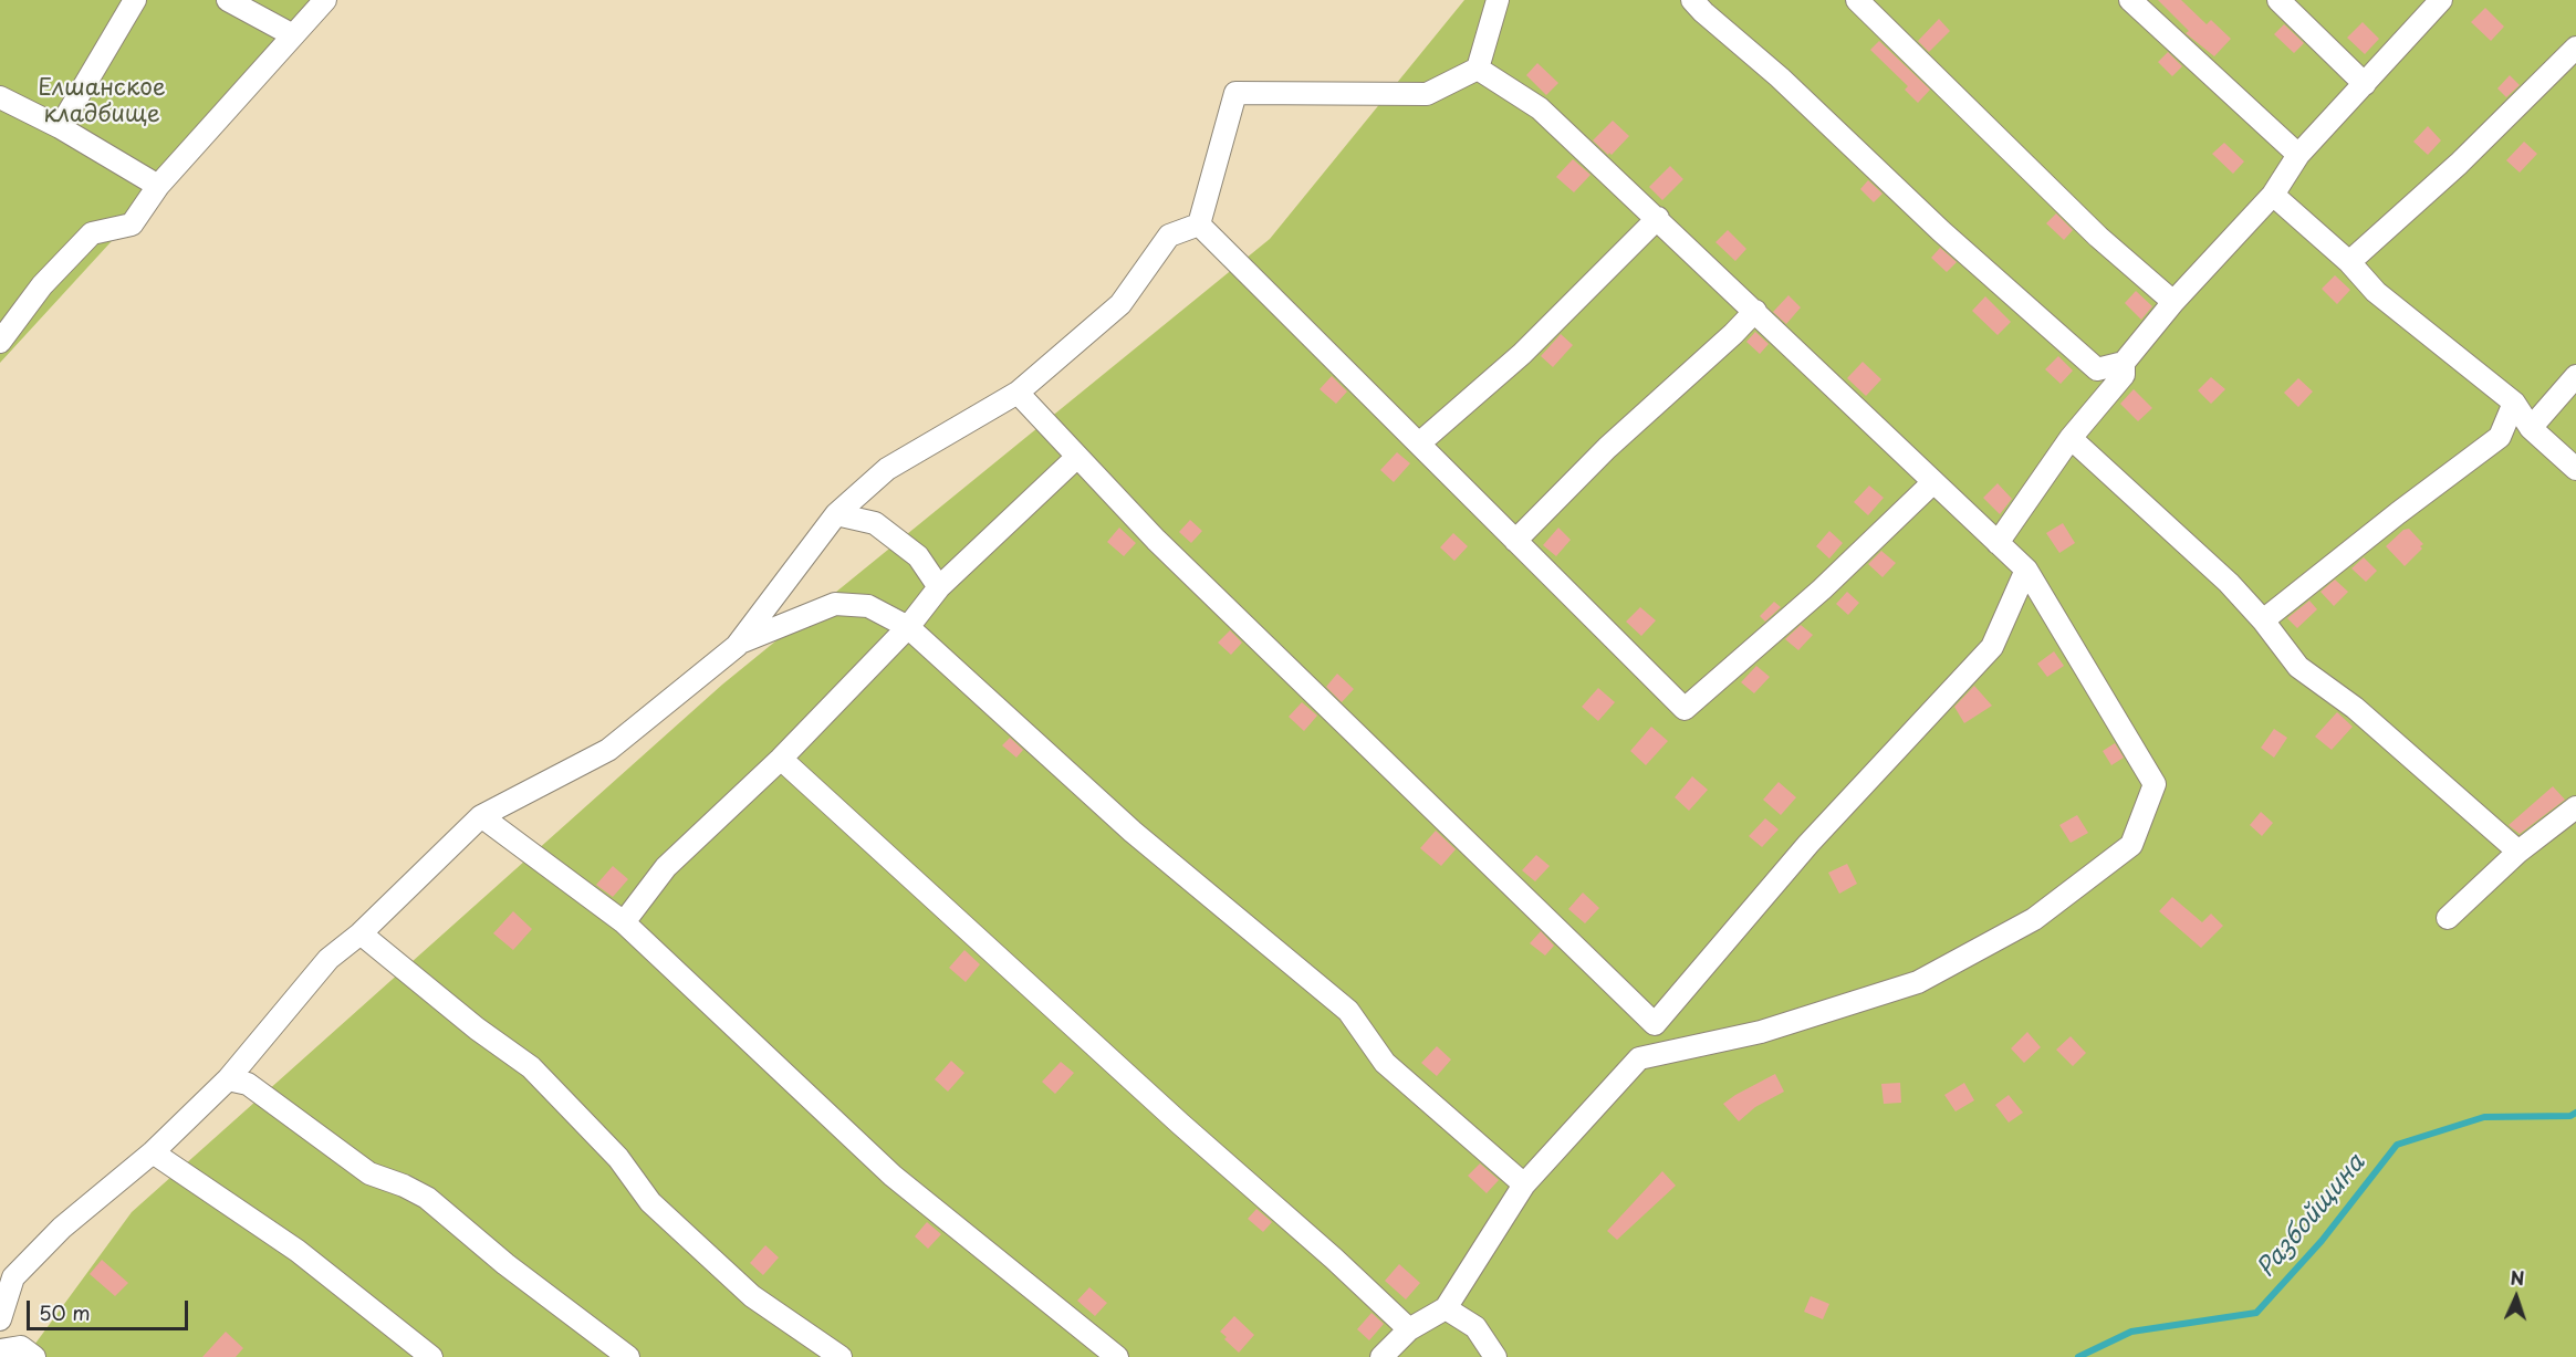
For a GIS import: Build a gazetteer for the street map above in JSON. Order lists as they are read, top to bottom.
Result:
{
  "water": ["Разбойщина"],
  "parks": ["Елшанское кладбище"],
  "scale_bar": "50 m",
  "north": "top"
}
